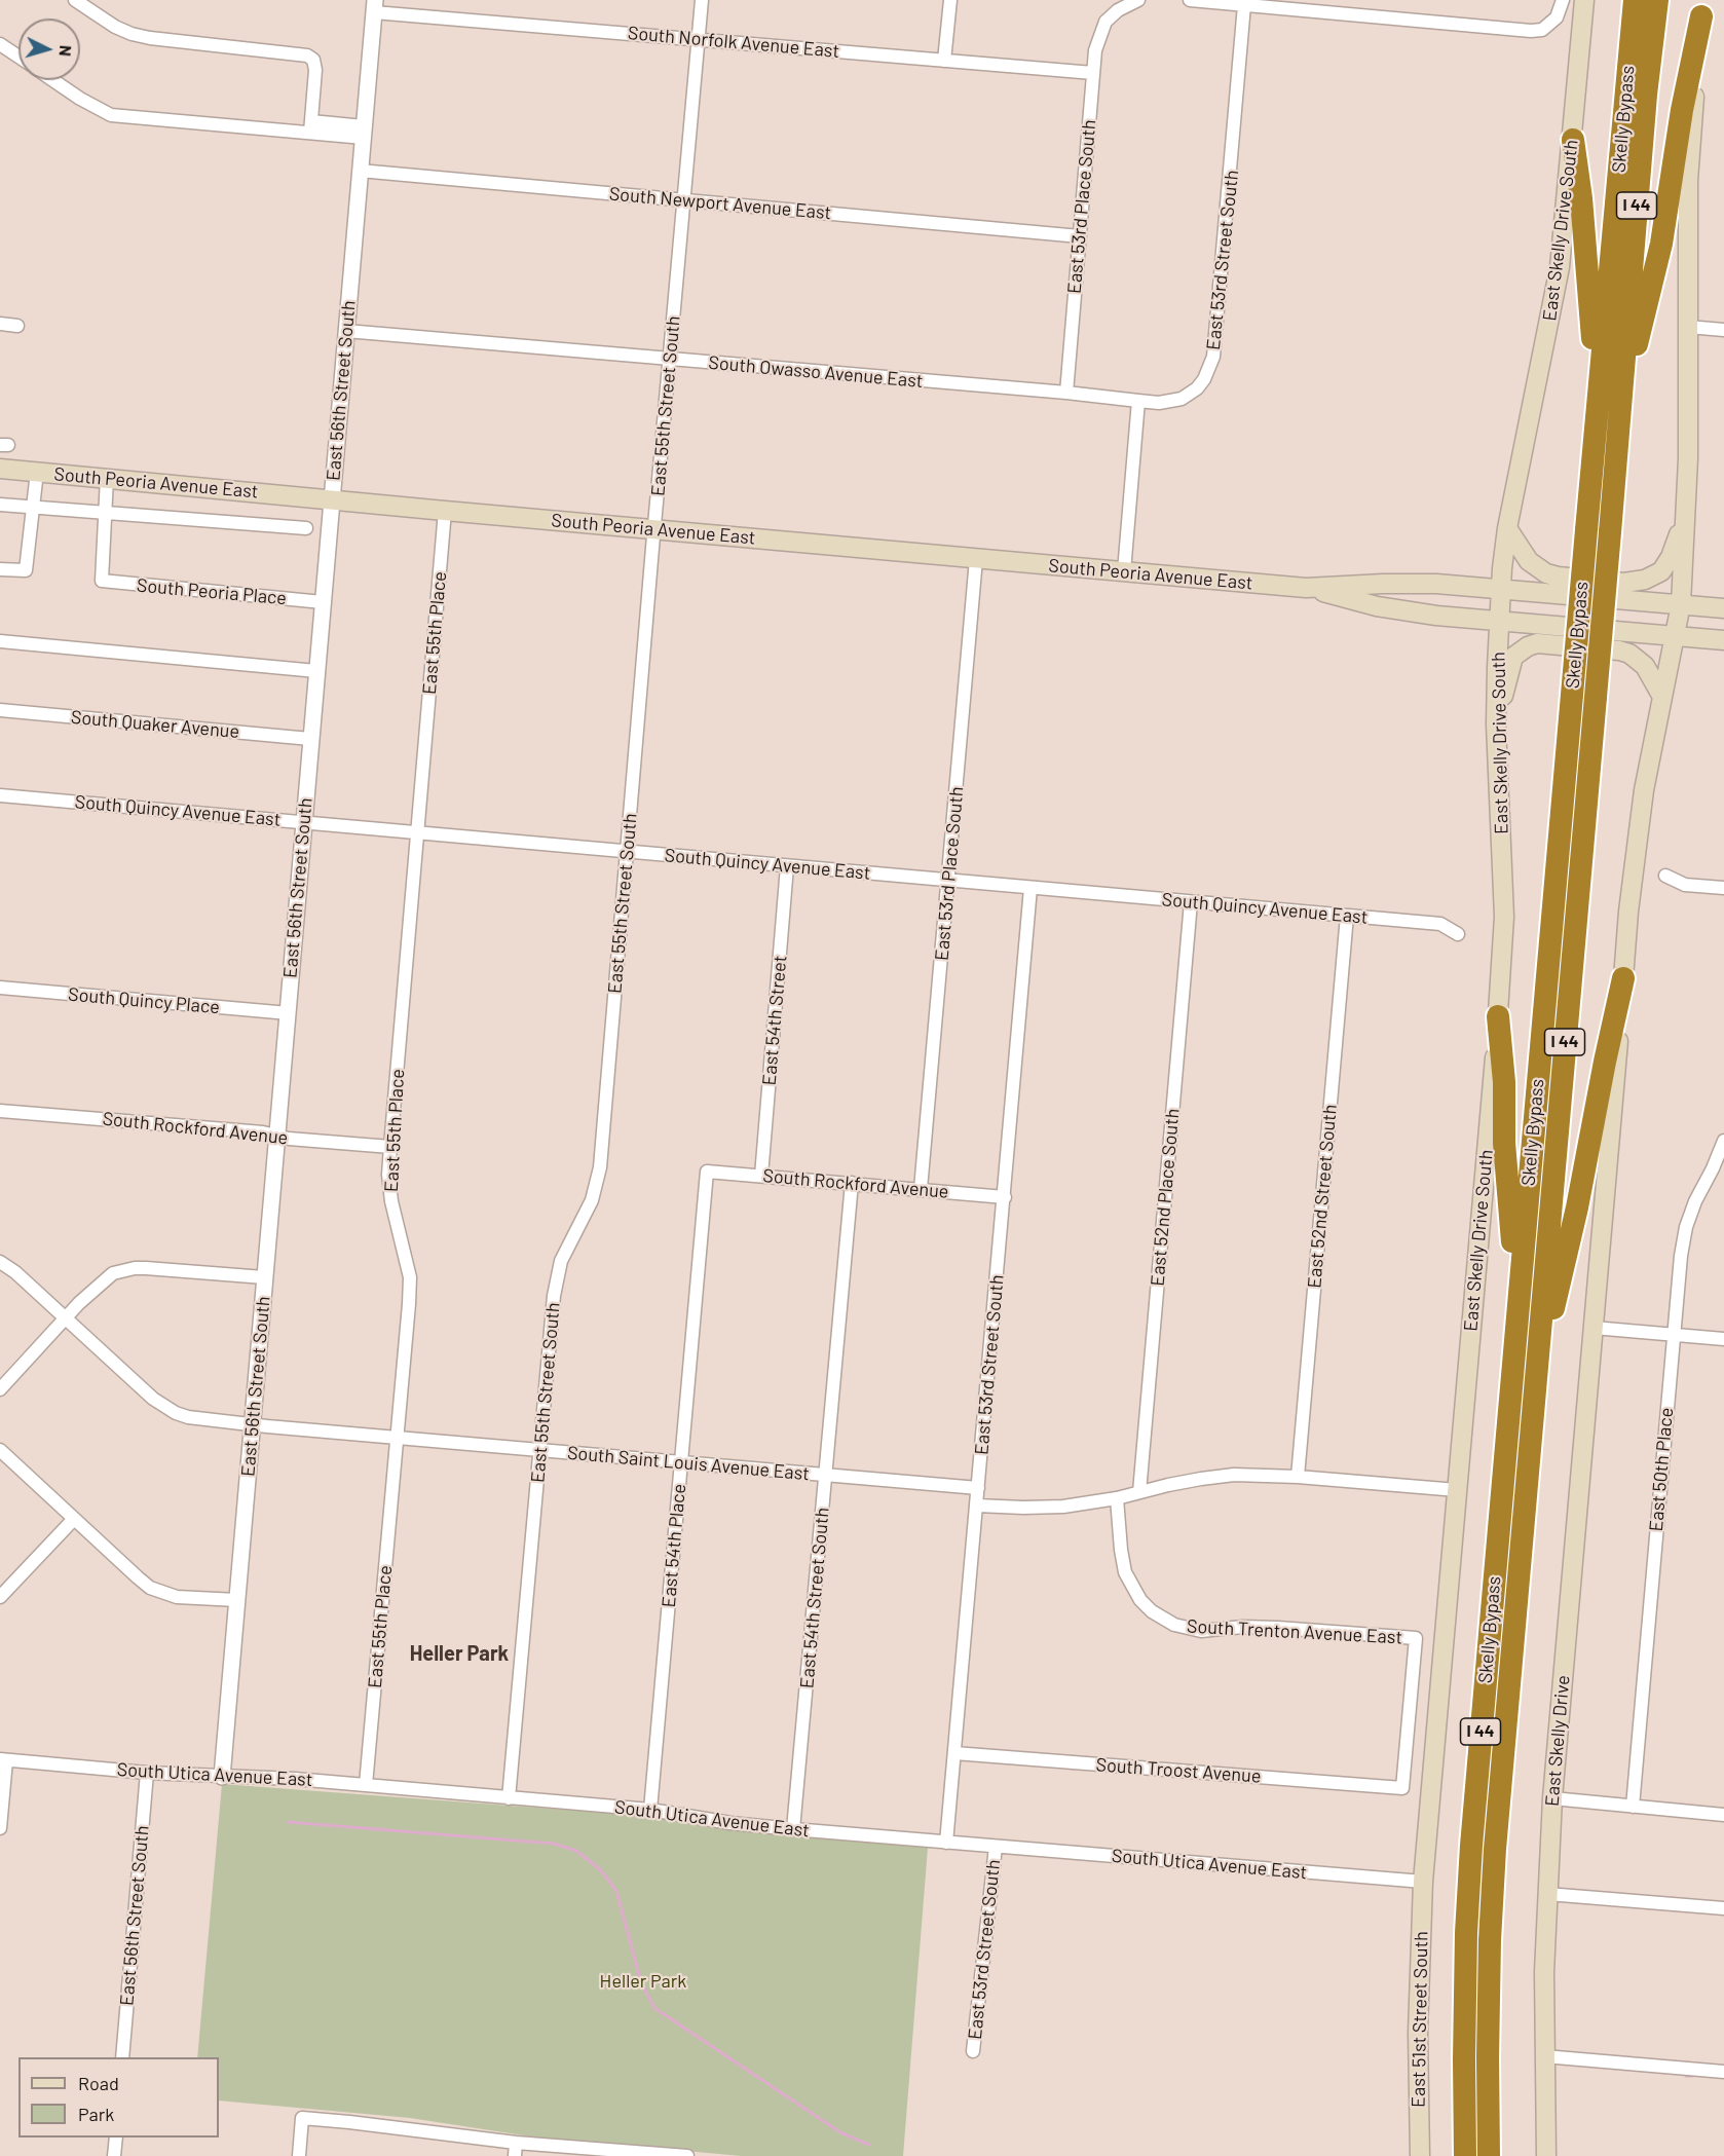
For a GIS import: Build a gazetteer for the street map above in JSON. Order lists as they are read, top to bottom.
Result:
{
  "streets": {
    "highway": ["Skelly Bypass", "I 44"],
    "main road": [
      "East Skelly Drive South",
      "South Peoria Avenue East",
      "East Skelly Drive",
      "East 51st Street South"
    ],
    "street": [
      "South Norfolk Avenue East",
      "South Newport Avenue East",
      "East 53rd Place South",
      "East 53rd Street South",
      "South Owasso Avenue East",
      "East 56th Street South",
      "East 55th Street South",
      "South Peoria Place",
      "East 55th Place",
      "South Quaker Avenue",
      "South Quincy Avenue East",
      "South Quincy Place",
      "East 54th Street",
      "South Rockford Avenue",
      "East 52nd Street South",
      "East 52nd Place South",
      "South Saint Louis Avenue East",
      "East 50th Place",
      "East 54th Place",
      "East 54th Street South",
      "South Trenton Avenue East",
      "South Troost Avenue",
      "South Utica Avenue East"
    ]
  },
  "crossings": [
    ["South Norfolk Avenue East", "East 53rd Place South"],
    ["South Norfolk Avenue East", "East 56th Street South"],
    ["South Norfolk Avenue East", "East 55th Street South"],
    ["South Newport Avenue East", "East 53rd Place South"],
    ["South Newport Avenue East", "East 56th Street South"],
    ["South Newport Avenue East", "East 55th Street South"],
    ["East 53rd Place South", "South Owasso Avenue East"],
    ["East 53rd Place South", "South Peoria Avenue East"],
    ["East 53rd Place South", "South Quincy Avenue East"],
    ["East 53rd Place South", "South Rockford Avenue"],
    ["East Skelly Drive South", "South Peoria Avenue East"],
    ["East 53rd Street South", "South Owasso Avenue East"],
    ["East 53rd Street South", "South Quincy Avenue East"],
    ["East 53rd Street South", "South Rockford Avenue"],
    ["East 53rd Street South", "South Saint Louis Avenue East"],
    ["East 53rd Street South", "South Troost Avenue"],
    ["East 53rd Street South", "South Utica Avenue East"],
    ["South Owasso Avenue East", "East 56th Street South"],
    ["South Owasso Avenue East", "East 55th Street South"],
    ["East 56th Street South", "South Peoria Avenue East"],
    ["East 56th Street South", "South Peoria Place"],
    ["East 56th Street South", "South Quaker Avenue"],
    ["East 56th Street South", "South Quincy Avenue East"],
    ["East 56th Street South", "South Quincy Place"],
    ["East 56th Street South", "South Rockford Avenue"],
    ["East 56th Street South", "South Saint Louis Avenue East"],
    ["East 56th Street South", "South Utica Avenue East"],
    ["East 55th Street South", "South Peoria Avenue East"],
    ["East 55th Street South", "South Quincy Avenue East"],
    ["East 55th Street South", "South Saint Louis Avenue East"],
    ["East 55th Street South", "South Utica Avenue East"],
    ["South Peoria Avenue East", "South Peoria Place"],
    ["South Peoria Avenue East", "East 55th Place"],
    ["East 55th Place", "South Quincy Avenue East"],
    ["East 55th Place", "South Rockford Avenue"],
    ["East 55th Place", "South Saint Louis Avenue East"],
    ["East 55th Place", "South Utica Avenue East"],
    ["South Quincy Avenue East", "East 54th Street"],
    ["South Quincy Avenue East", "East 52nd Street South"],
    ["South Quincy Avenue East", "East 52nd Place South"],
    ["East 54th Street", "South Rockford Avenue"],
    ["South Rockford Avenue", "East 54th Place"],
    ["South Rockford Avenue", "East 54th Street South"],
    ["South Saint Louis Avenue East", "East 54th Place"],
    ["South Saint Louis Avenue East", "East 54th Street South"],
    ["East 54th Place", "South Utica Avenue East"],
    ["East 54th Street South", "South Utica Avenue East"],
    ["South Trenton Avenue East", "South Troost Avenue"],
    ["South Utica Avenue East", "East 51st Street South"]
  ],
  "districts": ["Heller Park"],
  "parks": ["Heller Park"],
  "legend": ["Road", "Park"],
  "north": "right"
}
